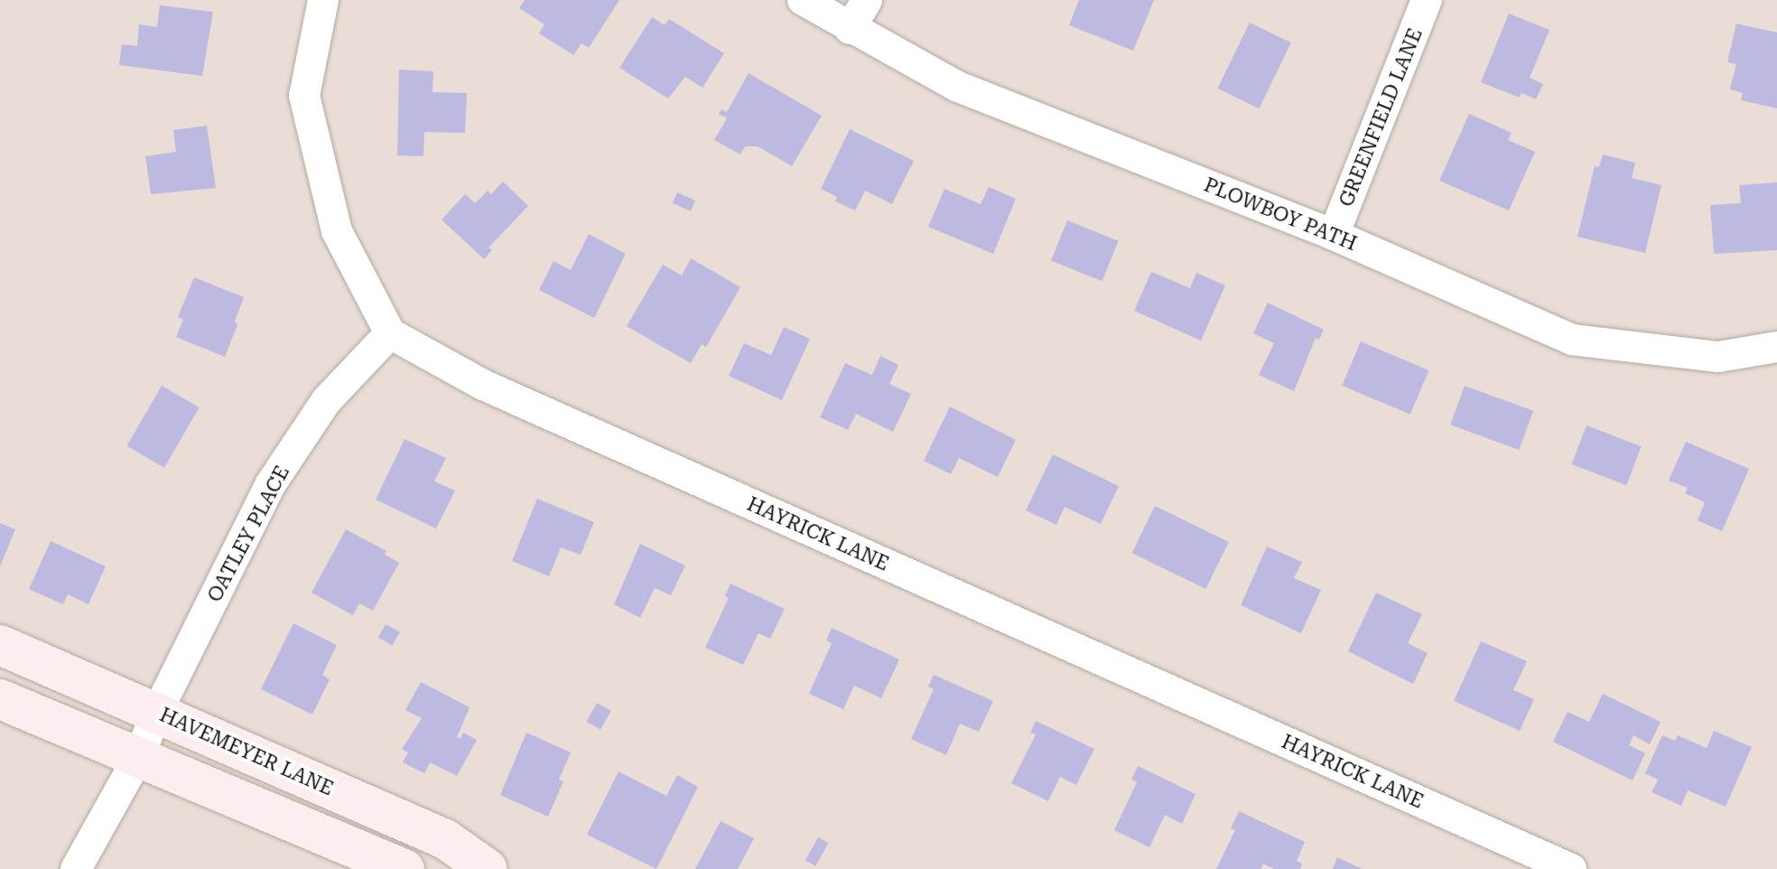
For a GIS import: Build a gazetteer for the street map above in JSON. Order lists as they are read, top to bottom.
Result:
{
  "streets": {
    "street": [
      "GREENFIELD LANE",
      "PLOWBOY PATH",
      "OATLEY PLACE",
      "HAYRICK LANE",
      "HAVEMEYER LANE"
    ]
  },
  "crossings": [
    ["GREENFIELD LANE", "PLOWBOY PATH"],
    ["OATLEY PLACE", "HAYRICK LANE"],
    ["OATLEY PLACE", "HAVEMEYER LANE"]
  ]
}
